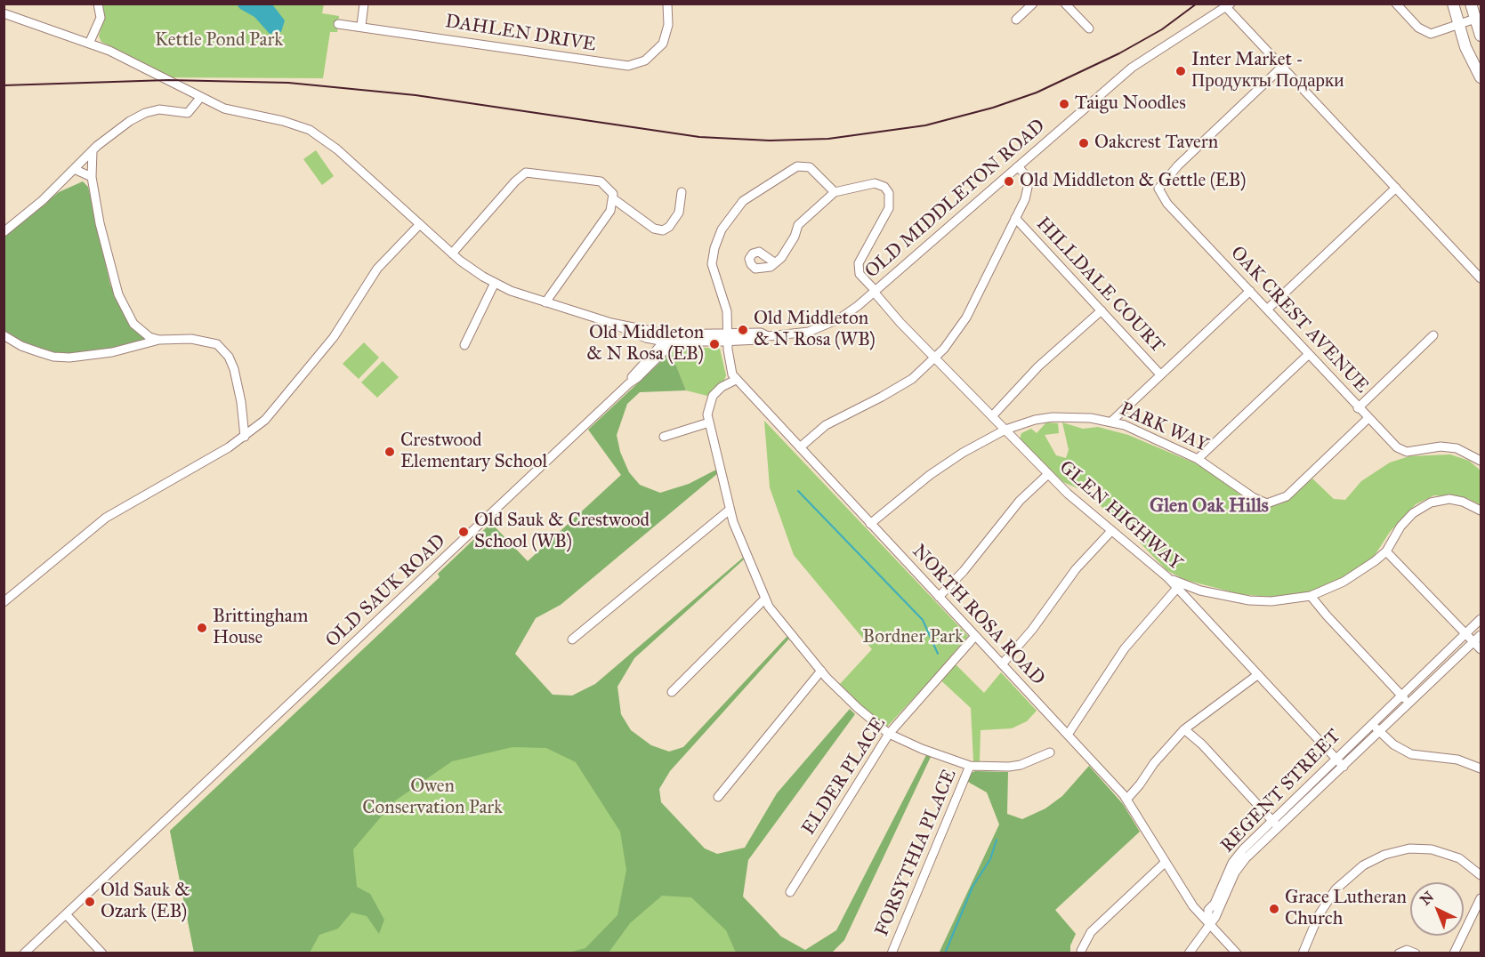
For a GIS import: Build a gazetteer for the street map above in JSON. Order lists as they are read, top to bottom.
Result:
{
  "streets": {
    "street": [
      "DAHLEN DRIVE",
      "OLD MIDDLETON ROAD",
      "HILLDALE COURT",
      "OAK CREST AVENUE",
      "PARK WAY",
      "GLEN HIGHWAY",
      "OLD SAUK ROAD",
      "NORTH ROSA ROAD",
      "ELDER PLACE",
      "REGENT STREET",
      "FORSYTHIA PLACE"
    ]
  },
  "crossings": [
    ["OLD MIDDLETON ROAD", "GLEN HIGHWAY"],
    ["OLD MIDDLETON ROAD", "OLD SAUK ROAD"],
    ["OLD MIDDLETON ROAD", "NORTH ROSA ROAD"],
    ["OAK CREST AVENUE", "PARK WAY"],
    ["PARK WAY", "GLEN HIGHWAY"],
    ["PARK WAY", "NORTH ROSA ROAD"],
    ["GLEN HIGHWAY", "NORTH ROSA ROAD"],
    ["GLEN HIGHWAY", "REGENT STREET"],
    ["NORTH ROSA ROAD", "ELDER PLACE"],
    ["NORTH ROSA ROAD", "REGENT STREET"]
  ],
  "districts": ["Glen Oak Hills"],
  "parks": ["Kettle Pond Park", "Bordner Park", "Owen Conservation Park"],
  "places": [
    "Inter Market - Продукты Подарки",
    "Taigu Noodles",
    "Oakcrest Tavern",
    "Old Middleton & Gettle (EB)",
    "Old Middleton & N Rosa (WB)",
    "Old Middleton & N Rosa (EB)",
    "Crestwood Elementary School",
    "Old Sauk & Crestwood School (WB)",
    "Brittingham House",
    "Old Sauk & Ozark (EB)",
    "Grace Lutheran Church"
  ],
  "north": "top left"
}
